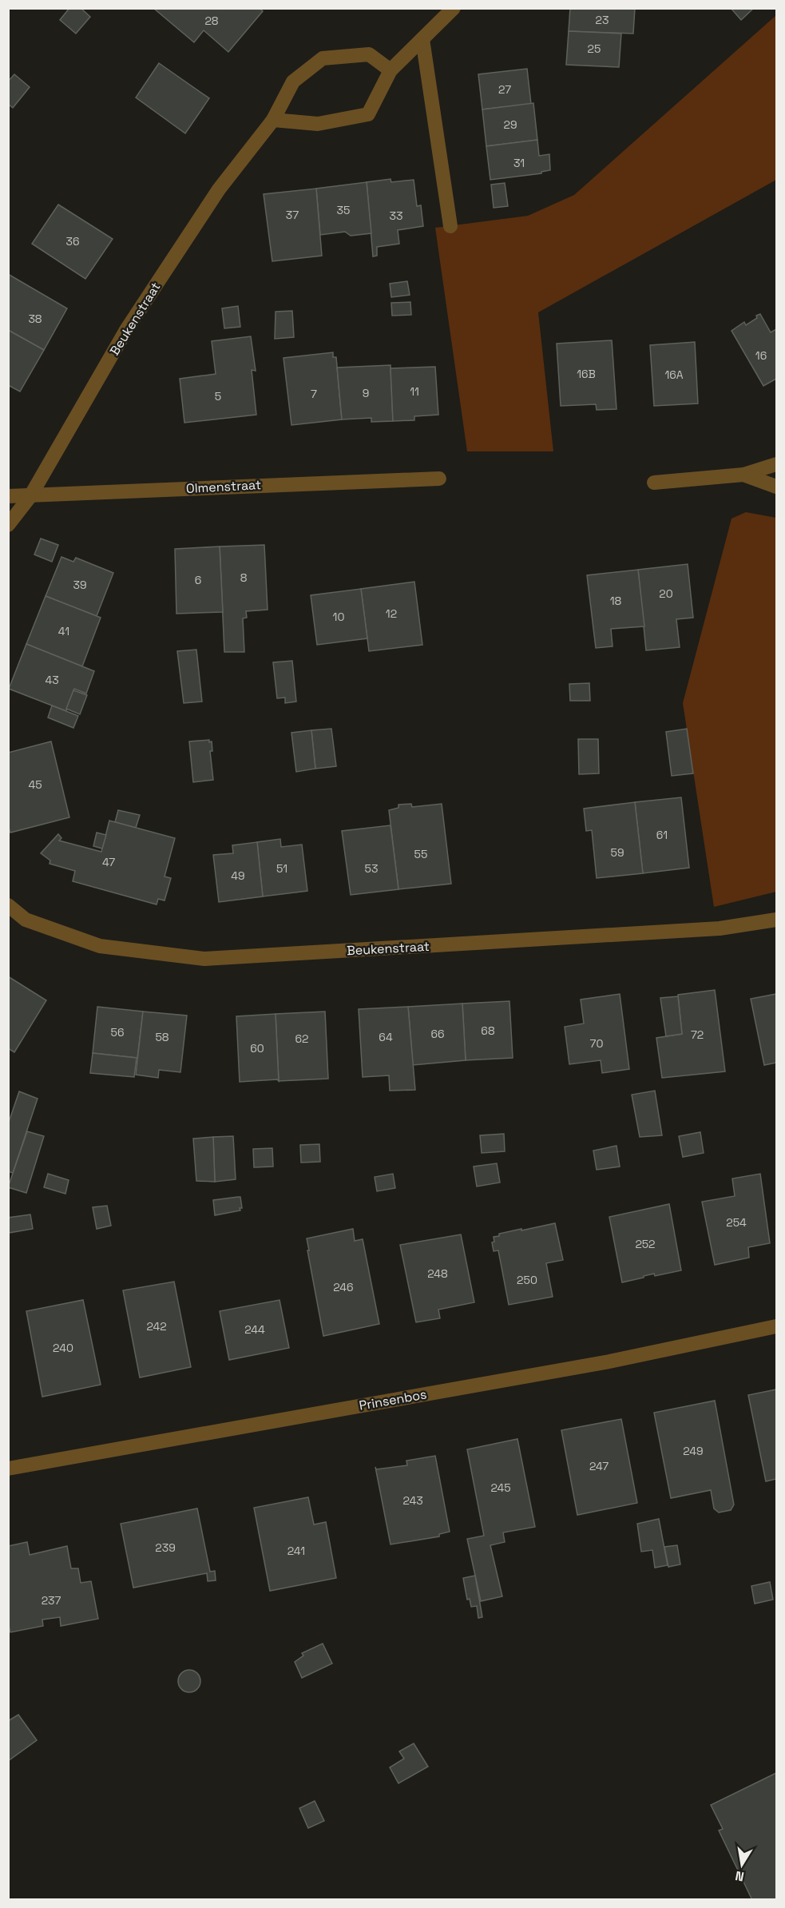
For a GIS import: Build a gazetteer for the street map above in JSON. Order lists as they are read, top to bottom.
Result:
{
  "streets": {
    "street": ["Beukenstraat", "Olmenstraat", "Prinsenbos"]
  },
  "crossings": [
    ["Beukenstraat", "Olmenstraat"]
  ],
  "house_numbers": [
    "23",
    "28",
    "25",
    "27",
    "29",
    "31",
    "35",
    "37",
    "33",
    "36",
    "38",
    "16",
    "16B",
    "16A",
    "11",
    "9",
    "7",
    "5",
    "8",
    "6",
    "39",
    "20",
    "18",
    "12",
    "10",
    "41",
    "43",
    "45",
    "61",
    "59",
    "55",
    "47",
    "51",
    "53",
    "49",
    "68",
    "56",
    "66",
    "72",
    "58",
    "64",
    "62",
    "70",
    "60",
    "254",
    "252",
    "248",
    "250",
    "246",
    "242",
    "244",
    "240",
    "249",
    "247",
    "245",
    "243",
    "239",
    "241",
    "237"
  ],
  "north": "bottom"
}
